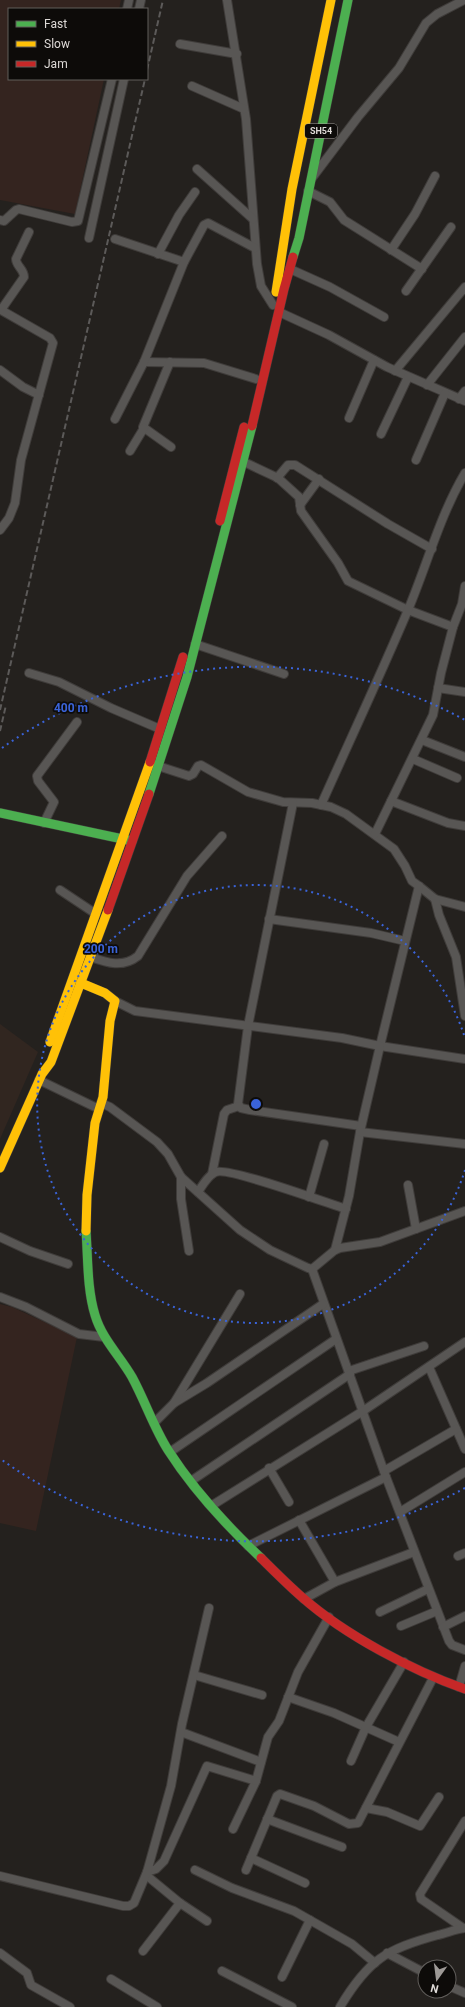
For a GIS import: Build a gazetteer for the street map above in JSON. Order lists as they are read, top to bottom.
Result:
{
  "streets": {
    "main road": ["SH54"]
  },
  "legend": ["Fast", "Slow", "Jam"],
  "north": "bottom",
  "rings": ["400 m", "200 m"]
}
